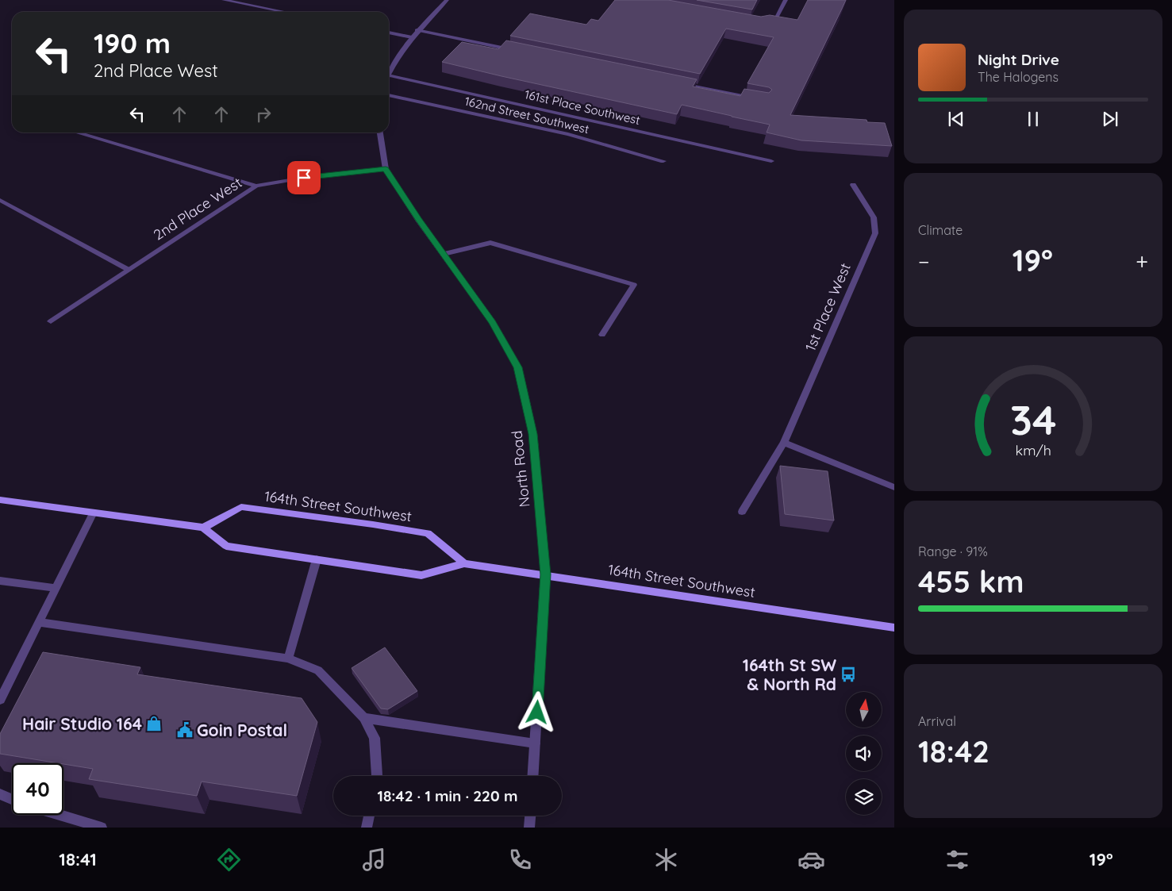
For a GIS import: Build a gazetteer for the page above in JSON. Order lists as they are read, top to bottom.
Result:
{
  "streets": {
    "main road": ["164th Street Southwest"],
    "street": [
      "161st Place Southwest",
      "162nd Street Southwest",
      "2nd Place West",
      "1st Place West",
      "North Road"
    ]
  },
  "crossings": [
    ["2nd Place West", "North Road"],
    ["North Road", "164th Street Southwest"]
  ],
  "places": {
    "bus stop": ["164th St SW & North Rd"],
    "shop": ["Hair Studio 164"],
    "public building": ["Goin Postal"]
  },
  "north": "top",
  "page": {
    "turn": ["190 m", "2nd Place West"],
    "song": ["Night Drive", "The Halogens"],
    "tile": [
      "Climate",
      ["Range · 91%", "455 km"],
      ["Arrival", "18:42"]
    ],
    "heat": ["−", "19°", "+"],
    "limit": "40",
    "trip": "18:42 · 1 min · 220 m",
    "tabs": ["18:41", "19°"],
    "gauge": ["34", "km/h"]
  }
}
